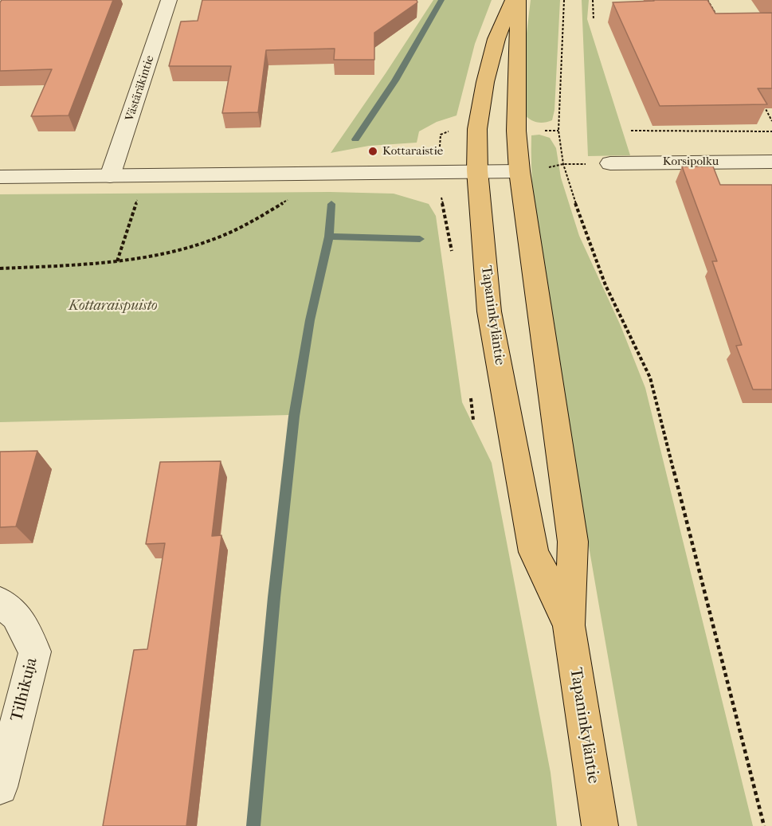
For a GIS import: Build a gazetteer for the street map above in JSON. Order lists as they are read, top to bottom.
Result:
{
  "streets": {
    "main road": ["Tapaninkyläntie"],
    "street": ["Västäräkintie", "Korsipolku", "Tilhikuja"]
  },
  "parks": ["Kottaraispuisto"],
  "places": ["Kottaraistie"]
}
